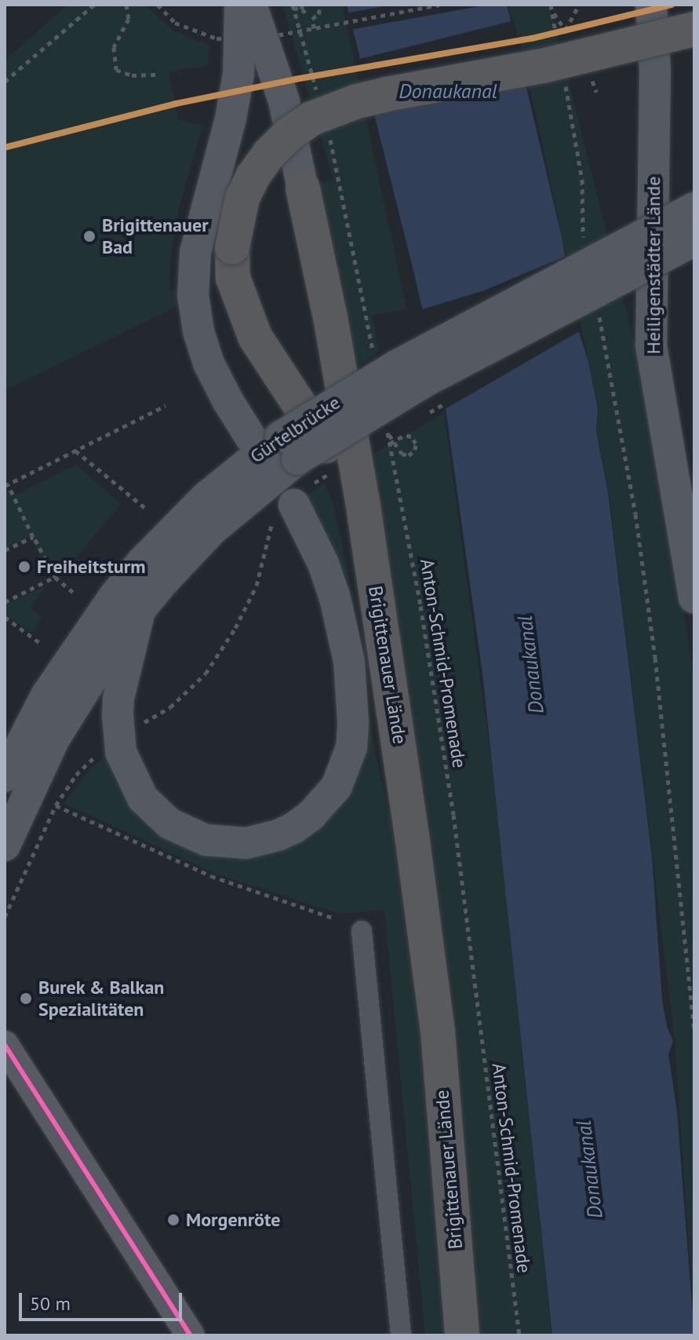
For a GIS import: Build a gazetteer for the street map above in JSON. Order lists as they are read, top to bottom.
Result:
{
  "streets": {
    "highway": ["Brigittenauer Lände"],
    "main road": ["Heiligenstädter Lände", "Gürtelbrücke"],
    "path": ["Anton-Schmid-Promenade"]
  },
  "water": ["Donaukanal"],
  "places": [
    "Brigittenauer Bad",
    "Freiheitsturm",
    "Burek & Balkan Spezialitäten",
    "Morgenröte"
  ],
  "scale_bar": "50 m"
}
